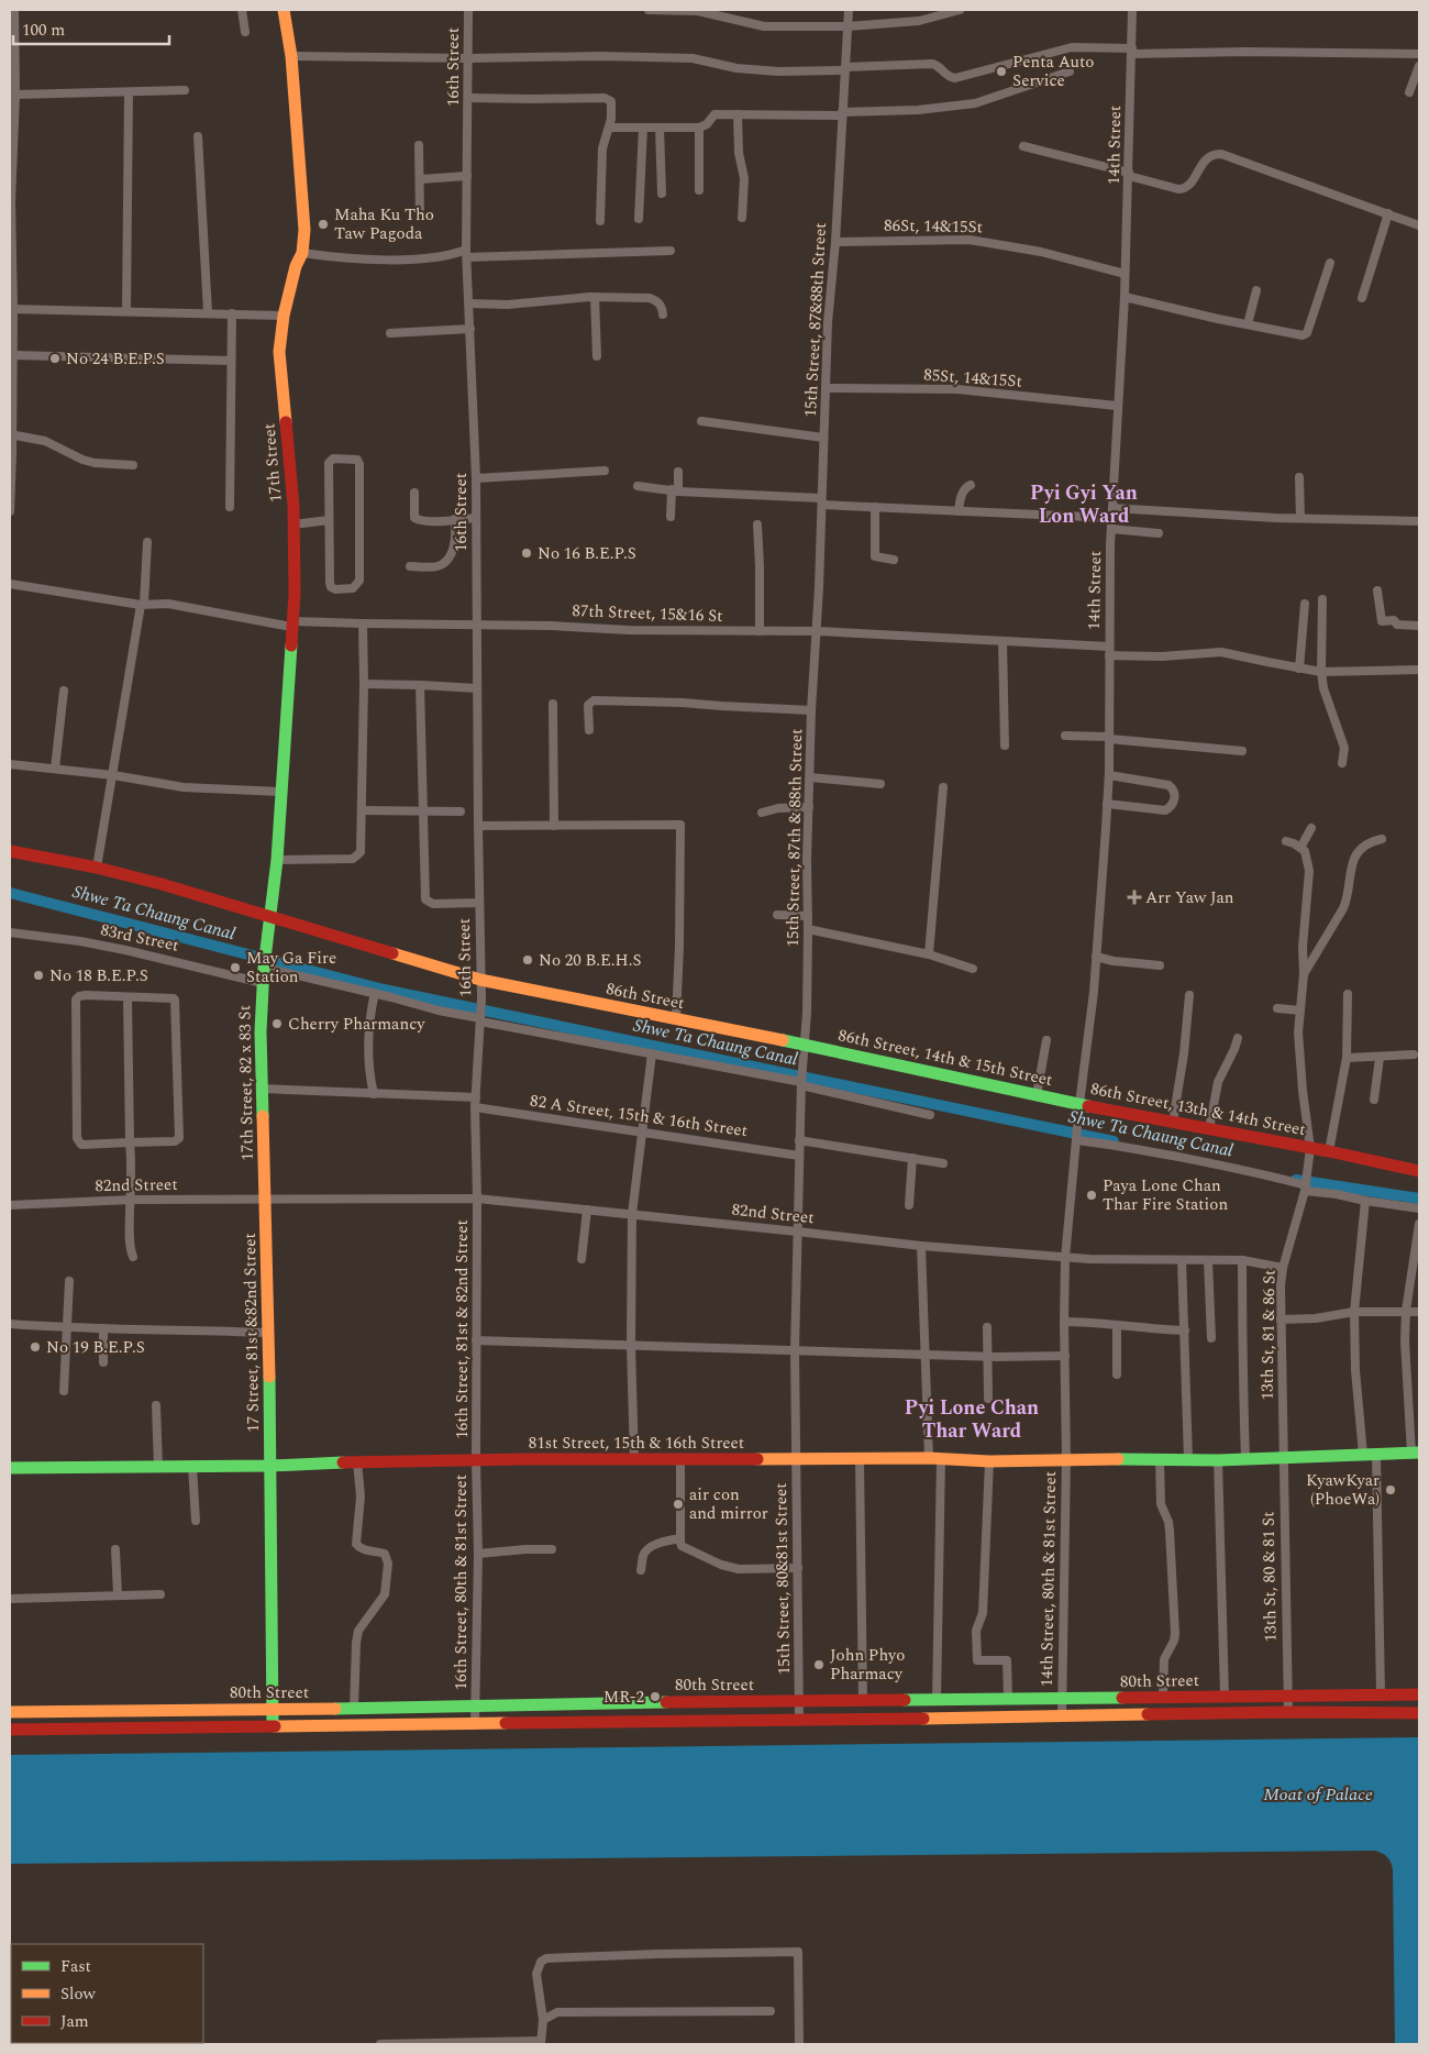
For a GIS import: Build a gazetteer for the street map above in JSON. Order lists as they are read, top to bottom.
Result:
{
  "streets": {
    "street": [
      "16th Street",
      "14th Street",
      "86St, 14&15St",
      "15th Street, 87&88th Street",
      "85St, 14&15St",
      "17th Street",
      "87th Street, 15&16 St",
      "15th Street, 87th & 88th Street",
      "83rd Street",
      "86th Street",
      "86th Street, 14th & 15th Street",
      "17th Street, 82 x 83 St",
      "86th Street, 13th & 14th Street",
      "82 A Street, 15th & 16th Street",
      "82nd Street",
      "16th Street, 81st & 82nd Street",
      "17 Street, 81st &82nd Street",
      "13th St, 81 & 86 St",
      "81st Street, 15th & 16th Street",
      "13th St, 80 & 81 St",
      "15th Street, 80&81st Street",
      "14th Street, 80th & 81st Street",
      "16th Street, 80th & 81st Street",
      "80th Street"
    ]
  },
  "crossings": [
    ["16th Street", "87th Street, 15&16 St"],
    ["16th Street", "86th Street"],
    ["16th Street", "82 A Street, 15th & 16th Street"],
    ["16th Street", "16th Street, 81st & 82nd Street"],
    ["14th Street", "86St, 14&15St"],
    ["14th Street", "85St, 14&15St"],
    ["14th Street", "87th Street, 15&16 St"],
    ["14th Street", "86th Street, 14th & 15th Street"],
    ["14th Street", "86th Street, 13th & 14th Street"],
    ["14th Street", "82nd Street"],
    ["14th Street", "14th Street, 80th & 81st Street"],
    ["86St, 14&15St", "15th Street, 87&88th Street"],
    ["15th Street, 87&88th Street", "85St, 14&15St"],
    ["15th Street, 87&88th Street", "87th Street, 15&16 St"],
    ["15th Street, 87&88th Street", "15th Street, 87th & 88th Street"],
    ["17th Street", "87th Street, 15&16 St"],
    ["17th Street", "86th Street"],
    ["17th Street", "17th Street, 82 x 83 St"],
    ["87th Street, 15&16 St", "15th Street, 87th & 88th Street"],
    ["15th Street, 87th & 88th Street", "86th Street"],
    ["15th Street, 87th & 88th Street", "86th Street, 14th & 15th Street"],
    ["15th Street, 87th & 88th Street", "82 A Street, 15th & 16th Street"],
    ["15th Street, 87th & 88th Street", "82nd Street"],
    ["15th Street, 87th & 88th Street", "15th Street, 80&81st Street"],
    ["83rd Street", "17th Street, 82 x 83 St"],
    ["86th Street", "86th Street, 14th & 15th Street"],
    ["86th Street, 14th & 15th Street", "86th Street, 13th & 14th Street"],
    ["17th Street, 82 x 83 St", "82nd Street"],
    ["17th Street, 82 x 83 St", "17 Street, 81st &82nd Street"],
    ["86th Street, 13th & 14th Street", "13th St, 81 & 86 St"],
    ["82 A Street, 15th & 16th Street", "16th Street, 81st & 82nd Street"],
    ["82nd Street", "16th Street, 81st & 82nd Street"],
    ["82nd Street", "17 Street, 81st &82nd Street"],
    ["82nd Street", "13th St, 81 & 86 St"],
    ["82nd Street", "15th Street, 80&81st Street"],
    ["82nd Street", "14th Street, 80th & 81st Street"],
    ["16th Street, 81st & 82nd Street", "81st Street, 15th & 16th Street"],
    ["16th Street, 81st & 82nd Street", "16th Street, 80th & 81st Street"],
    ["17 Street, 81st &82nd Street", "81st Street, 15th & 16th Street"],
    ["17 Street, 81st &82nd Street", "80th Street"],
    ["13th St, 81 & 86 St", "81st Street, 15th & 16th Street"],
    ["13th St, 81 & 86 St", "13th St, 80 & 81 St"],
    ["81st Street, 15th & 16th Street", "13th St, 80 & 81 St"],
    ["81st Street, 15th & 16th Street", "15th Street, 80&81st Street"],
    ["81st Street, 15th & 16th Street", "14th Street, 80th & 81st Street"],
    ["81st Street, 15th & 16th Street", "16th Street, 80th & 81st Street"],
    ["13th St, 80 & 81 St", "80th Street"],
    ["15th Street, 80&81st Street", "80th Street"],
    ["14th Street, 80th & 81st Street", "80th Street"],
    ["16th Street, 80th & 81st Street", "80th Street"]
  ],
  "districts": ["Pyi Gyi Yan Lon Ward", "Pyi Lone Chan Thar Ward"],
  "water": ["Shwe Ta Chaung Canal", "Moat of Palace"],
  "places": {
    "other": [
      "Penta Auto Service",
      "Maha Ku Tho Taw Pagoda",
      "No 24 B.E.P.S",
      "No 16 B.E.P.S",
      "No 20 B.E.H.S",
      "May Ga Fire Station",
      "No 18 B.E.P.S",
      "Cherry Pharmancy",
      "Paya Lone Chan Thar Fire Station",
      "No 19 B.E.P.S",
      "KyawKyar (PhoeWa)",
      "air con and mirror",
      "John Phyo Pharmacy",
      "MR-2"
    ],
    "health": ["Arr Yaw Jan"]
  },
  "legend": ["Fast", "Slow", "Jam"],
  "scale_bar": "100 m"
}
